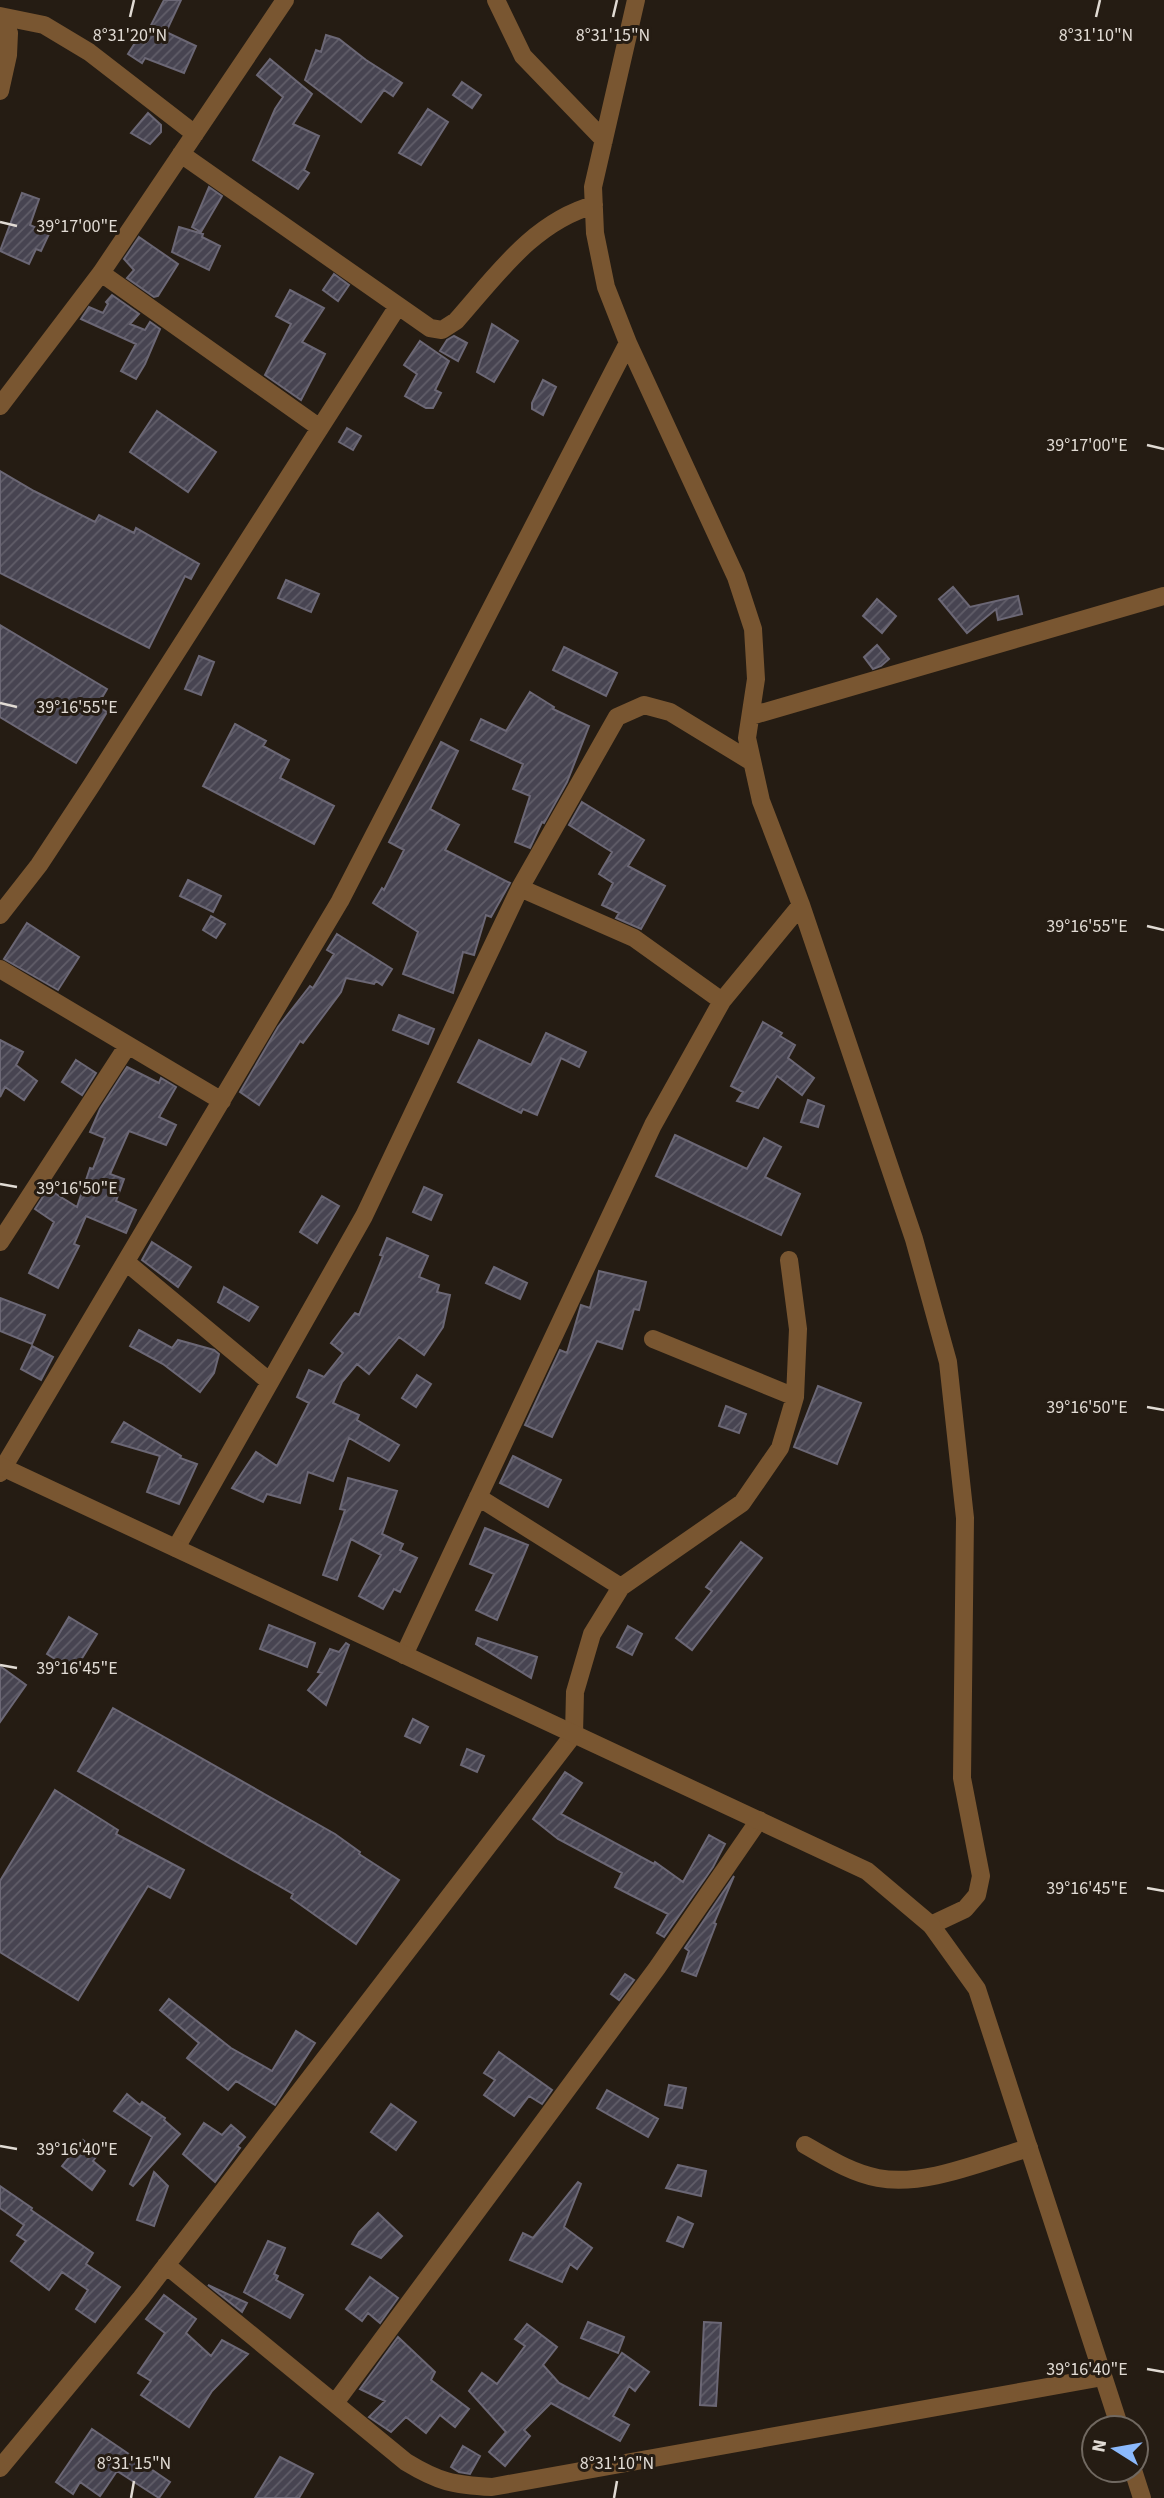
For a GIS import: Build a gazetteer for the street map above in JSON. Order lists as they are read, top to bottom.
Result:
{
  "north": "left",
  "coordinates": [
    "8°31'20\"N",
    "8°31'15\"N",
    "8°31'10\"N",
    "39°17'00\"E",
    "39°16'55\"E",
    "39°16'50\"E",
    "39°16'45\"E",
    "39°16'40\"E"
  ]
}
